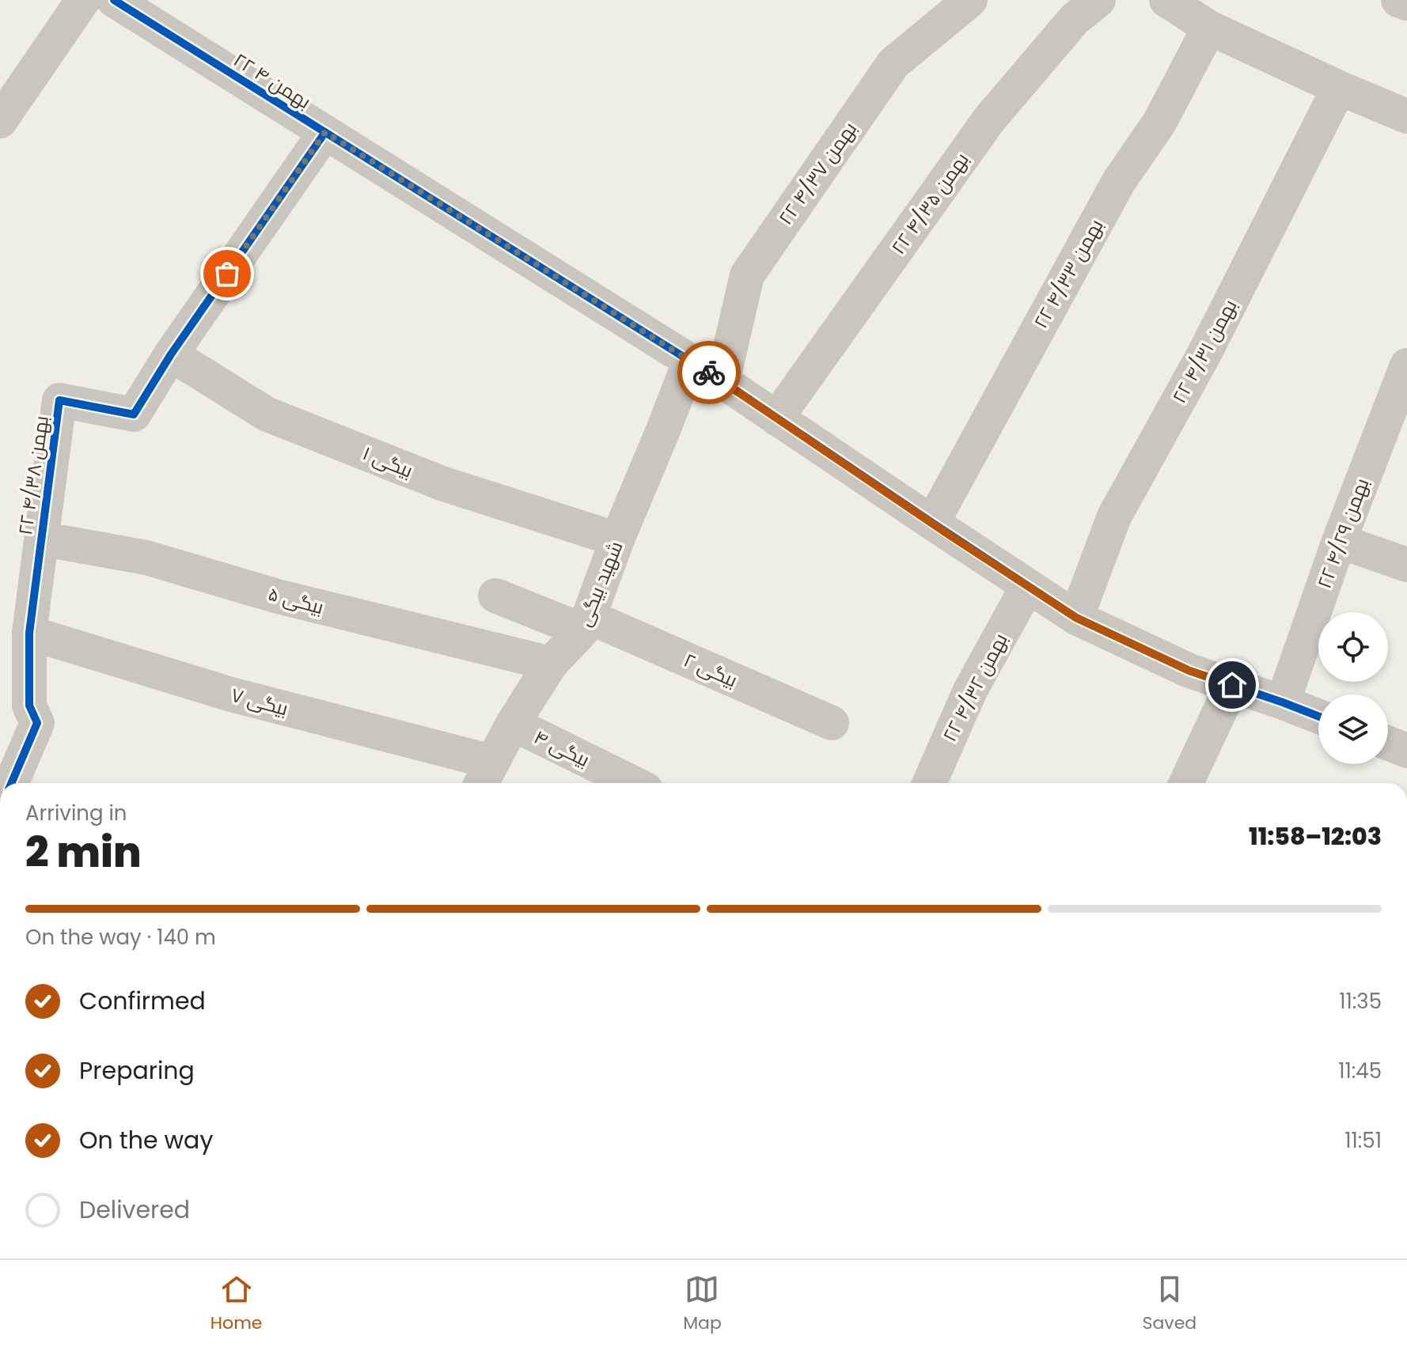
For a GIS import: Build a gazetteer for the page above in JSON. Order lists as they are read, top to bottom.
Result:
{
  "streets": {
    "street": [
      "۲۲ بهمن ۴",
      "۲۲ بهمن ۴/۳۷",
      "۲۲ بهمن ۴/۳۵",
      "۲۲ بهمن ۴/۳۳",
      "۲۲ بهمن ۴/۳۱",
      "بیگی ۱",
      "۲۲ بهمن ۴/۳۸",
      "۲۲ بهمن ۴/۲۹",
      "شهید بیگی",
      "بیگی ۵",
      "بیگی ۲",
      "۲۲ بهمن ۴/۳۲",
      "بیگی ۷",
      "بیگی ۴"
    ]
  },
  "crossings": [
    ["۲۲ بهمن ۴", "۲۲ بهمن ۴/۳۷"],
    ["۲۲ بهمن ۴", "۲۲ بهمن ۴/۳۵"],
    ["۲۲ بهمن ۴", "۲۲ بهمن ۴/۳۳"],
    ["۲۲ بهمن ۴", "۲۲ بهمن ۴/۳۱"],
    ["۲۲ بهمن ۴", "۲۲ بهمن ۴/۳۸"],
    ["۲۲ بهمن ۴", "۲۲ بهمن ۴/۲۹"],
    ["۲۲ بهمن ۴", "شهید بیگی"],
    ["۲۲ بهمن ۴", "۲۲ بهمن ۴/۳۲"],
    ["بیگی ۱", "۲۲ بهمن ۴/۳۸"],
    ["بیگی ۱", "شهید بیگی"],
    ["۲۲ بهمن ۴/۳۸", "بیگی ۵"],
    ["۲۲ بهمن ۴/۳۸", "بیگی ۷"],
    ["شهید بیگی", "بیگی ۵"],
    ["شهید بیگی", "بیگی ۲"],
    ["شهید بیگی", "بیگی ۷"],
    ["شهید بیگی", "بیگی ۴"]
  ],
  "page": {
    "heading": ["2 min", "Arriving in", "11:58–12:03"],
    "bar": "On the way · 140 m",
    "list": [
      ["Confirmed", "11:35"],
      ["Preparing", "11:45"],
      ["On the way", "11:51"],
      "Delivered"
    ],
    "tabs": ["Home", "Map", "Saved"]
  }
}
